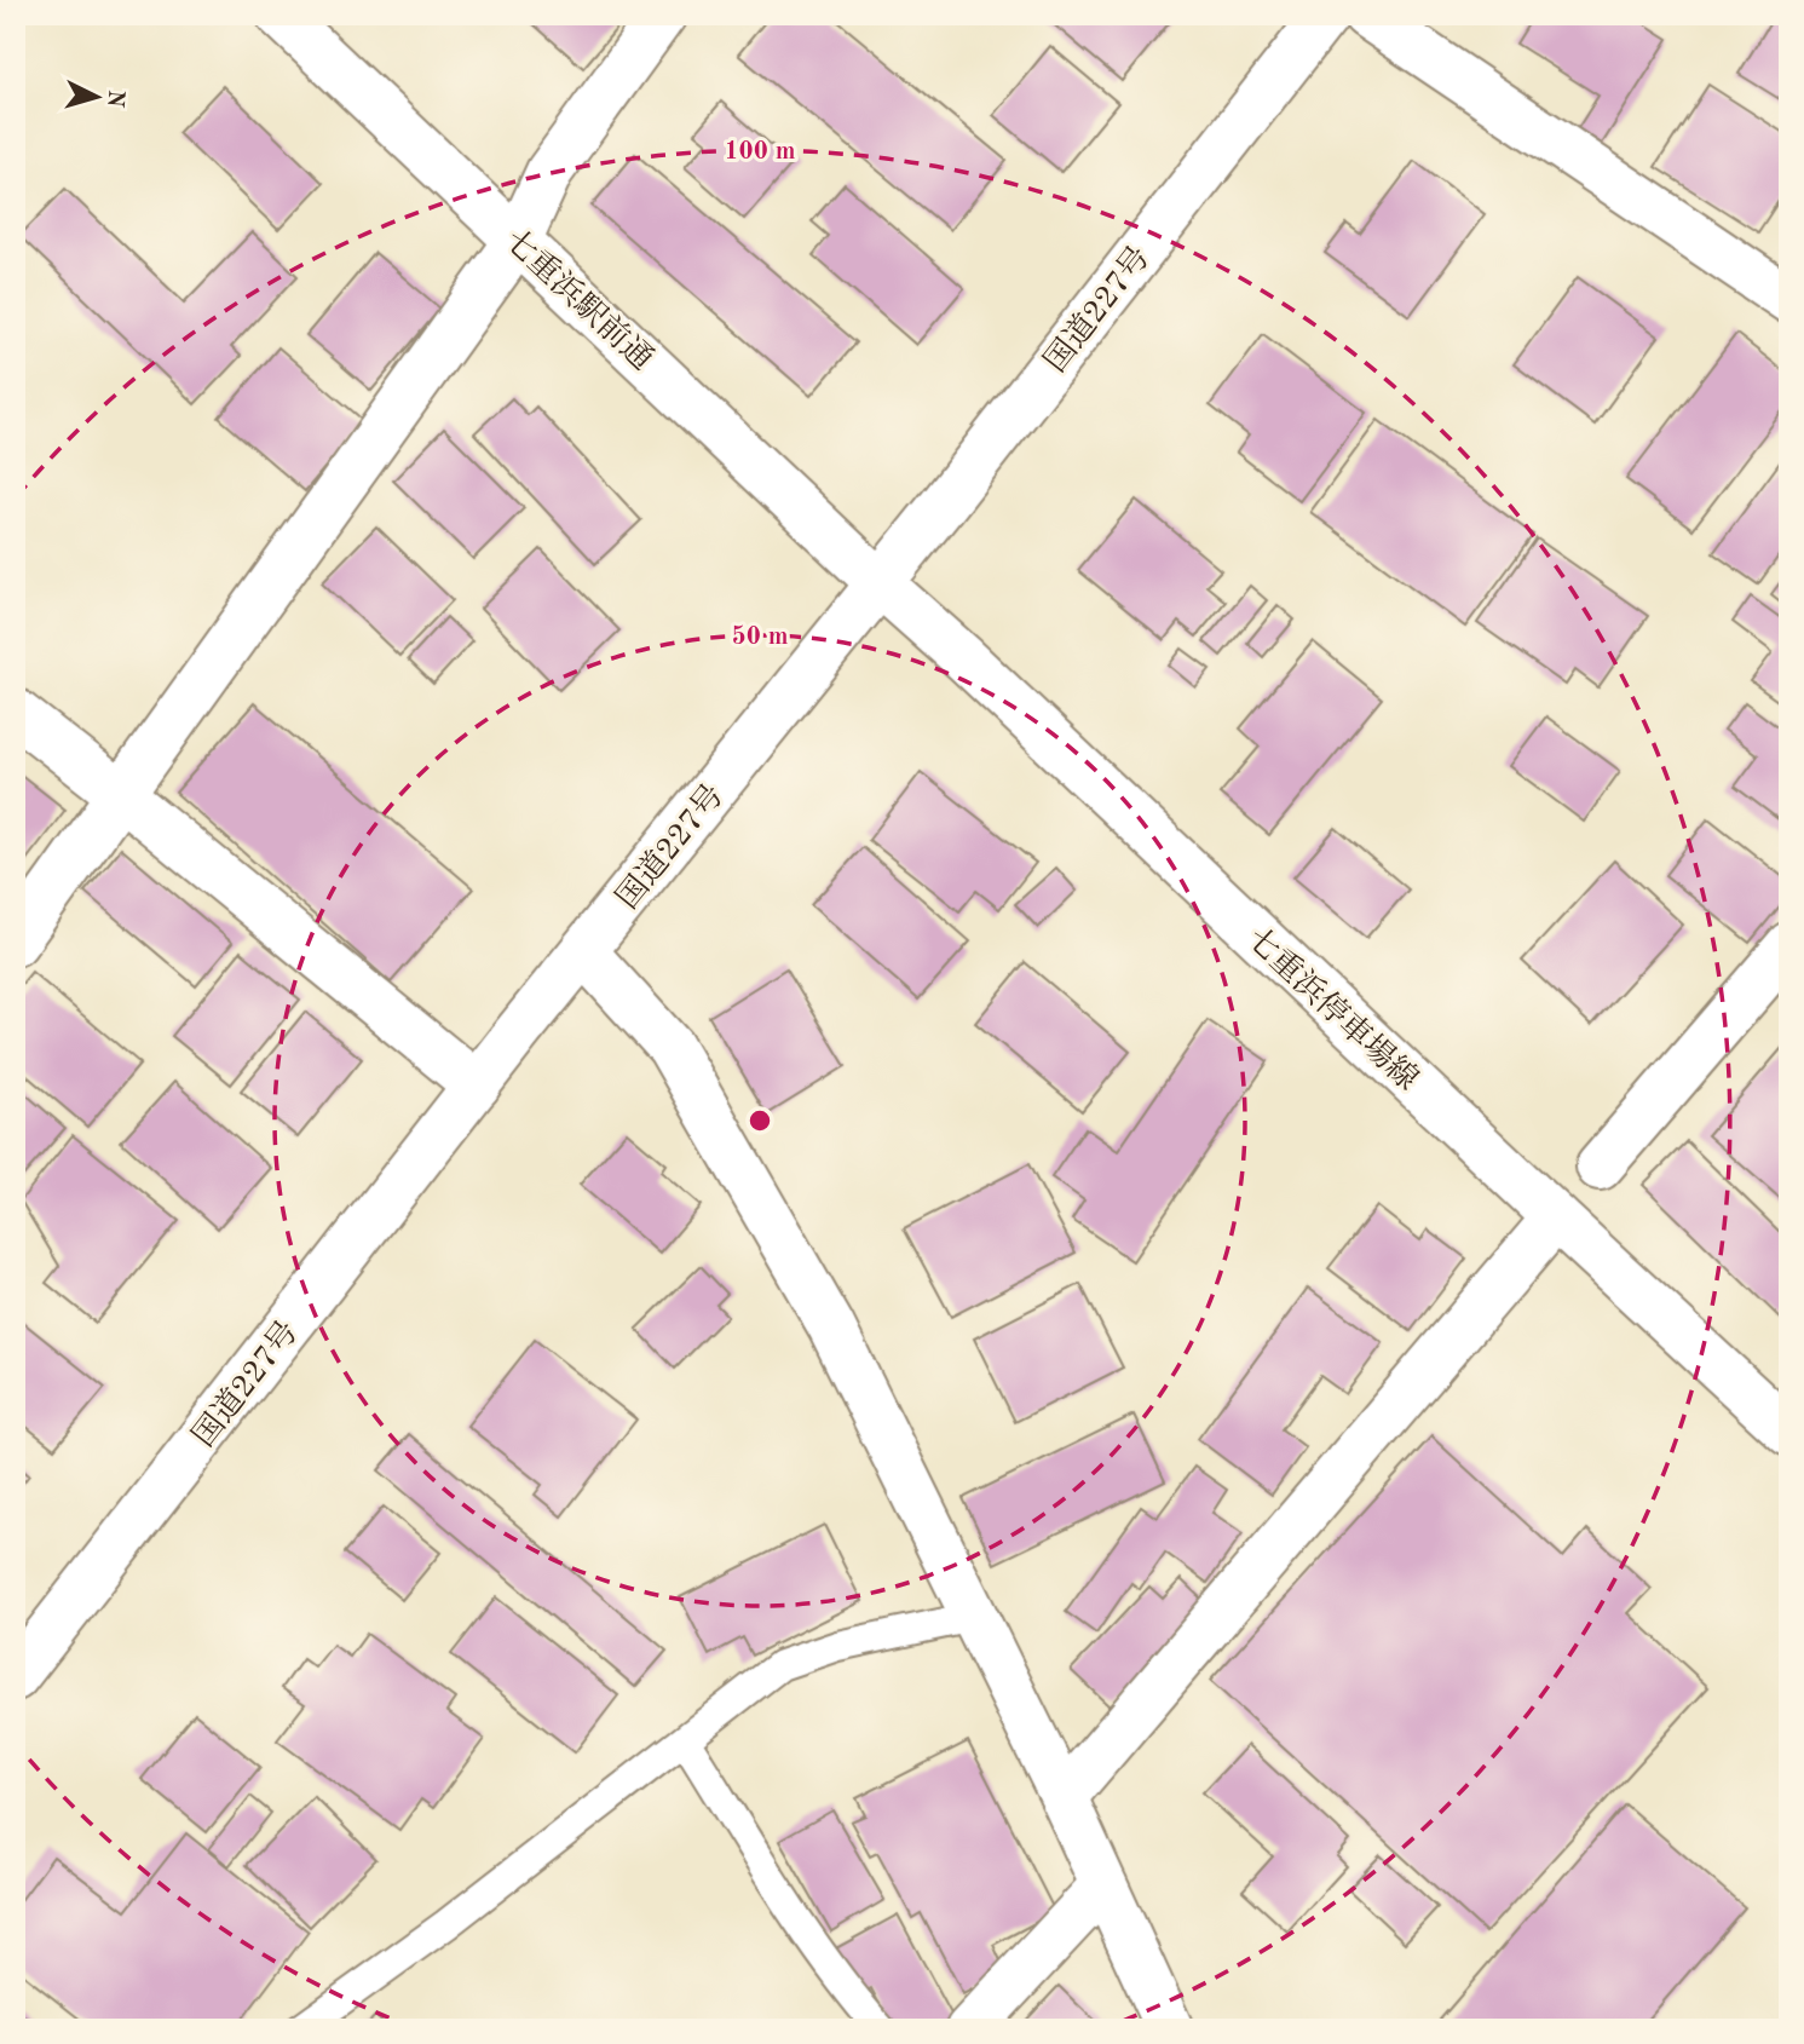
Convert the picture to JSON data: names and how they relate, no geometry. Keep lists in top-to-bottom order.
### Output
{
  "streets": {
    "main road": ["七重浜駅前通", "国道227号", "七重浜停車場線"]
  },
  "crossings": [
    ["七重浜駅前通", "国道227号"],
    ["七重浜駅前通", "七重浜停車場線"],
    ["国道227号", "七重浜停車場線"]
  ],
  "north": "right",
  "rings": ["100 m", "50 m"]
}
